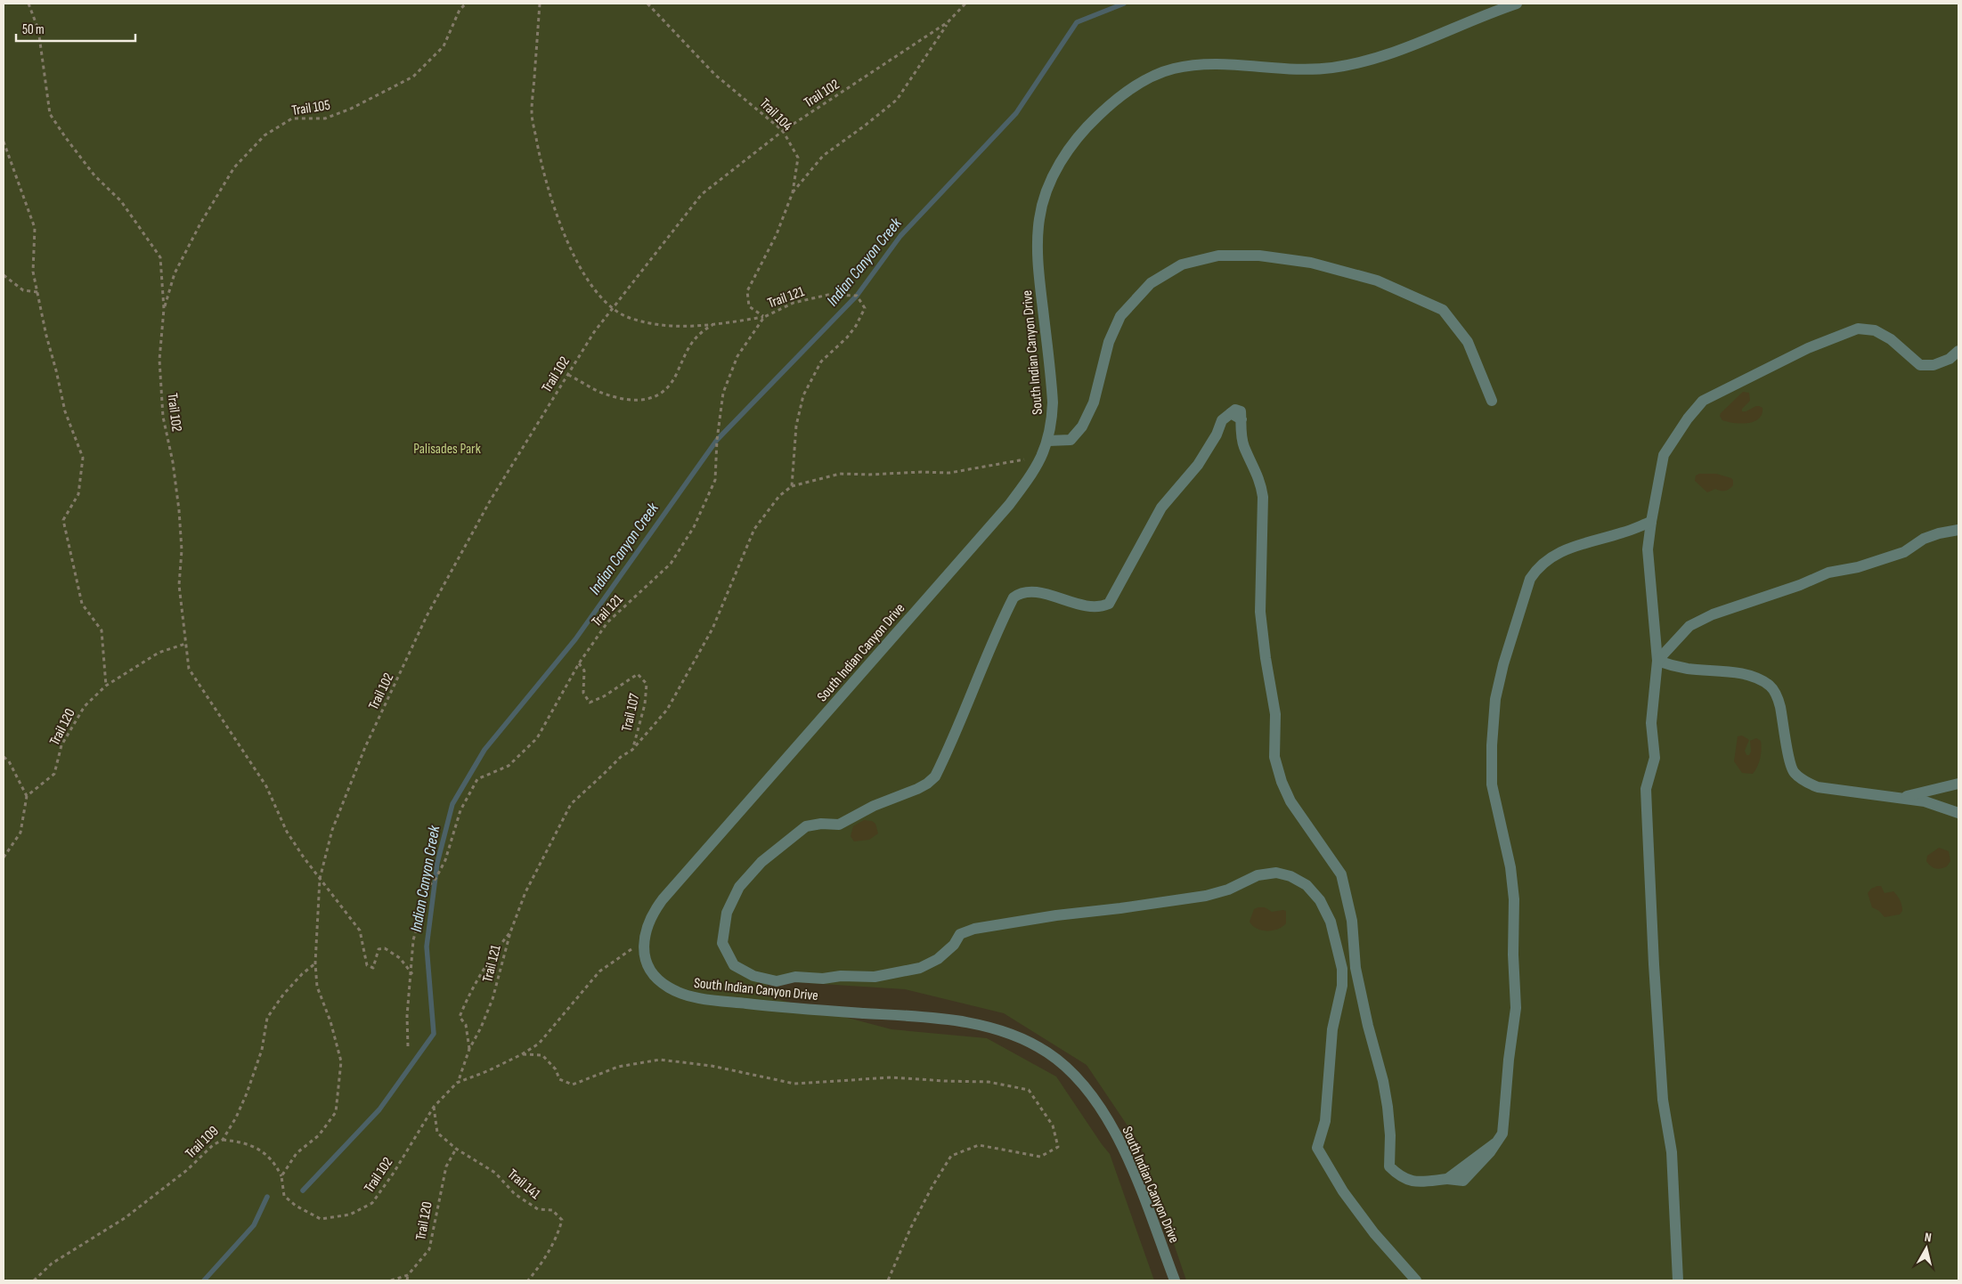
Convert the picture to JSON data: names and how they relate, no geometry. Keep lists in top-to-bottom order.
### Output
{
  "streets": {
    "street": ["South Indian Canyon Drive"],
    "path": [
      "Trail 102",
      "Trail 105",
      "Trail 104",
      "Trail 121",
      "Trail 107",
      "Trail 120",
      "Trail 109",
      "Trail 141"
    ]
  },
  "crossings": [
    ["Trail 102", "Trail 105"],
    ["Trail 102", "Trail 104"],
    ["Trail 102", "Trail 121"],
    ["Trail 102", "South Indian Canyon Drive"],
    ["Trail 102", "Trail 120"],
    ["Trail 102", "Trail 109"],
    ["Trail 102", "Trail 141"],
    ["Trail 104", "Trail 121"],
    ["Trail 121", "Trail 107"],
    ["Trail 120", "Trail 141"]
  ],
  "water": ["Indian Canyon Creek"],
  "parks": ["Palisades Park"],
  "scale_bar": "50 m",
  "north": "top"
}
